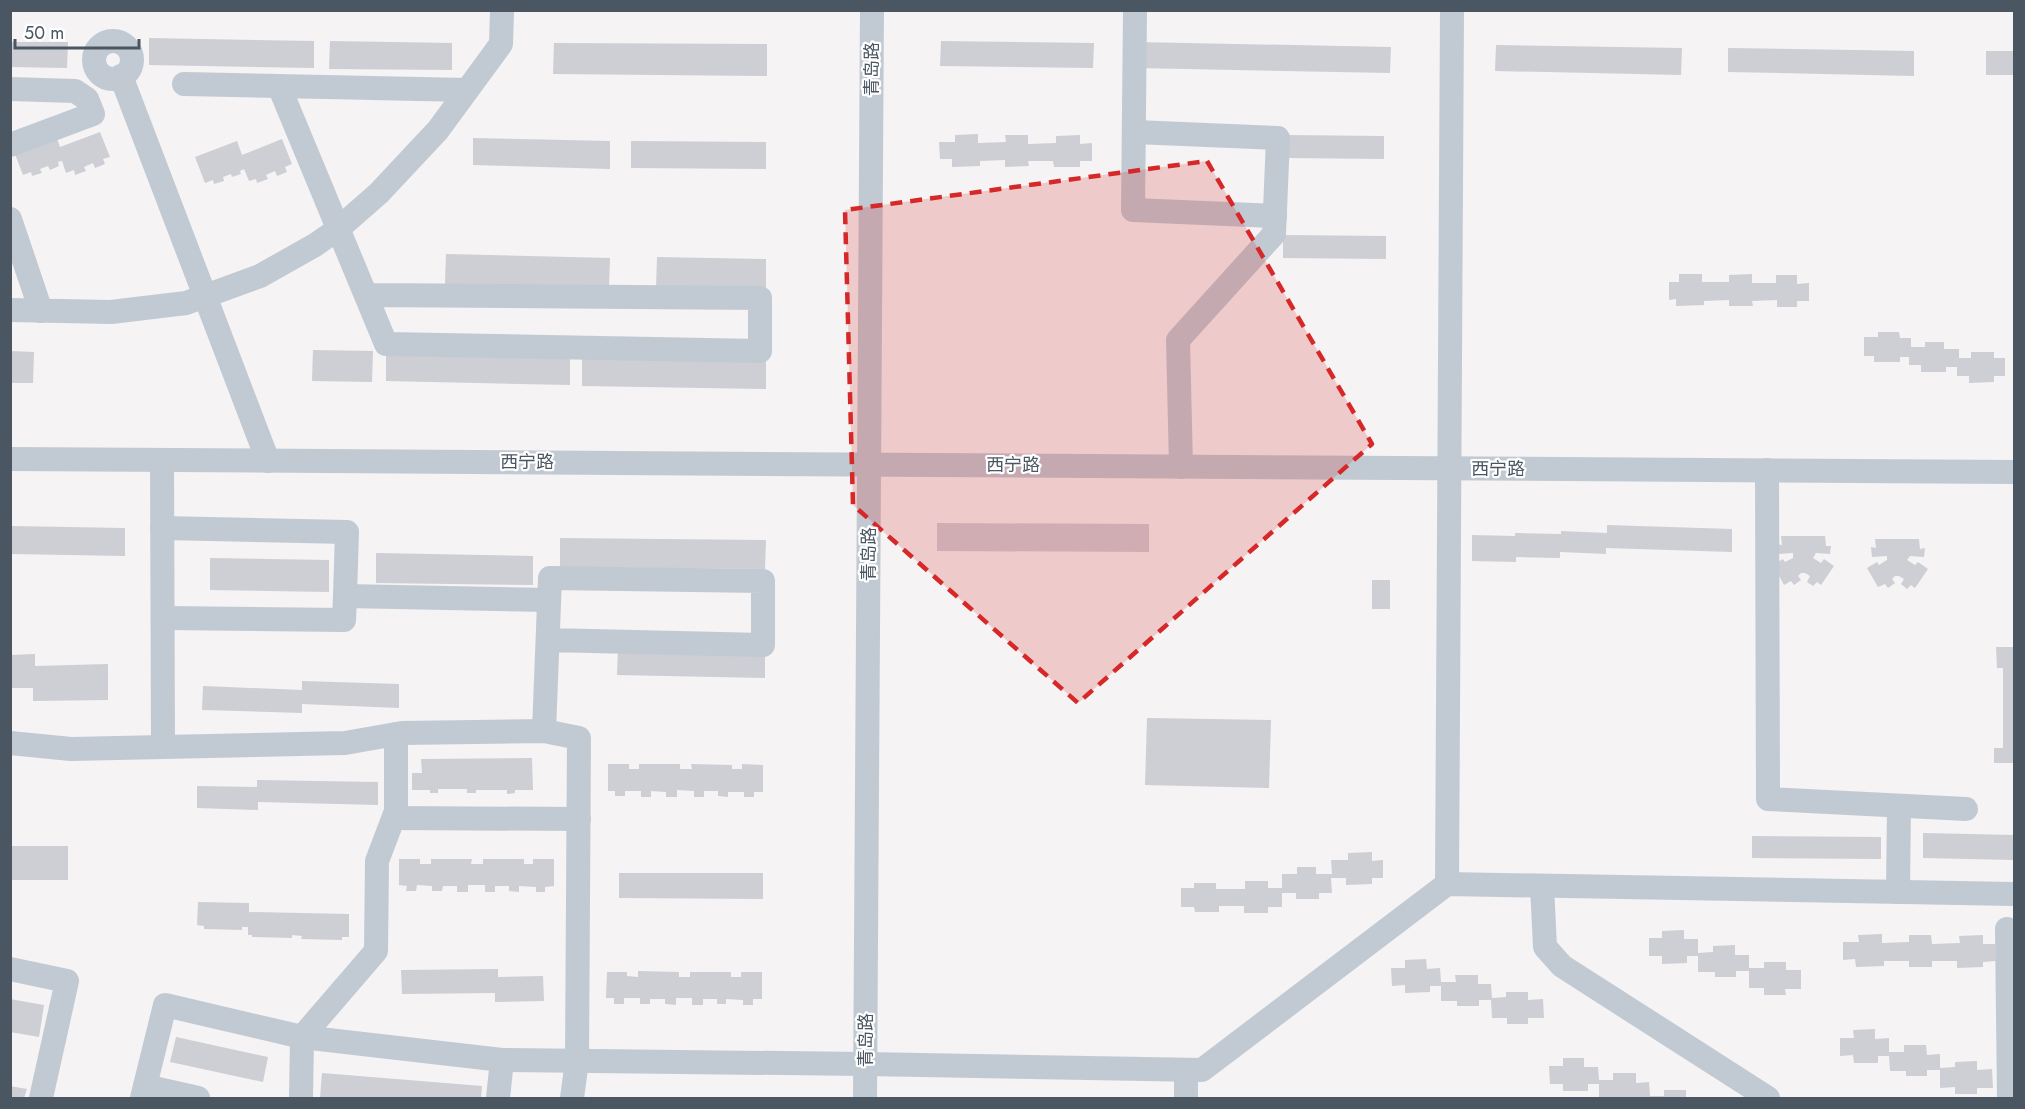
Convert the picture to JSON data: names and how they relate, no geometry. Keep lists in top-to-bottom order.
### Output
{
  "streets": {
    "street": ["青岛路", "西宁路"]
  },
  "crossings": [
    ["青岛路", "西宁路"]
  ],
  "scale_bar": "50 m"
}
